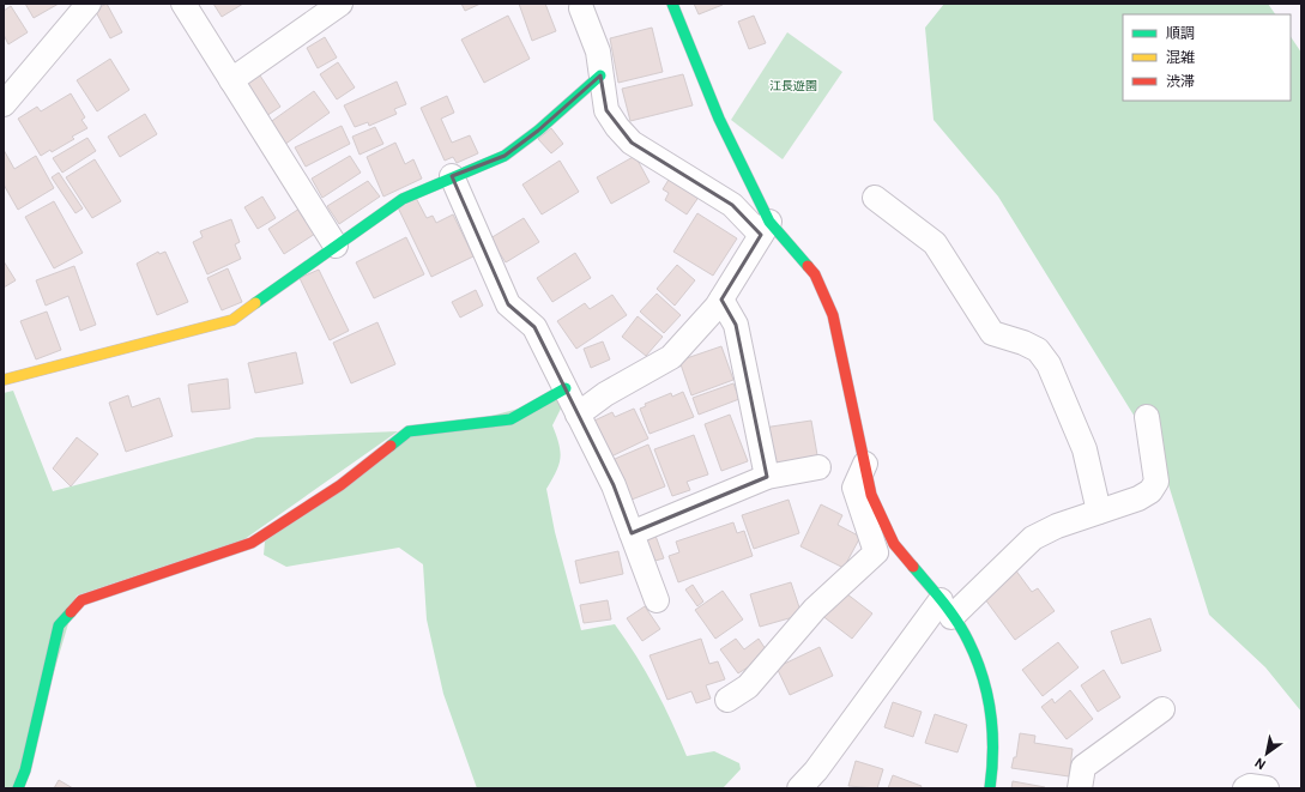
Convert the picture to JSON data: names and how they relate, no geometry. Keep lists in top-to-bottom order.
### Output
{
  "parks": ["江長遊園"],
  "legend": ["順調", "混雑", "渋滞"],
  "north": "bottom left"
}
